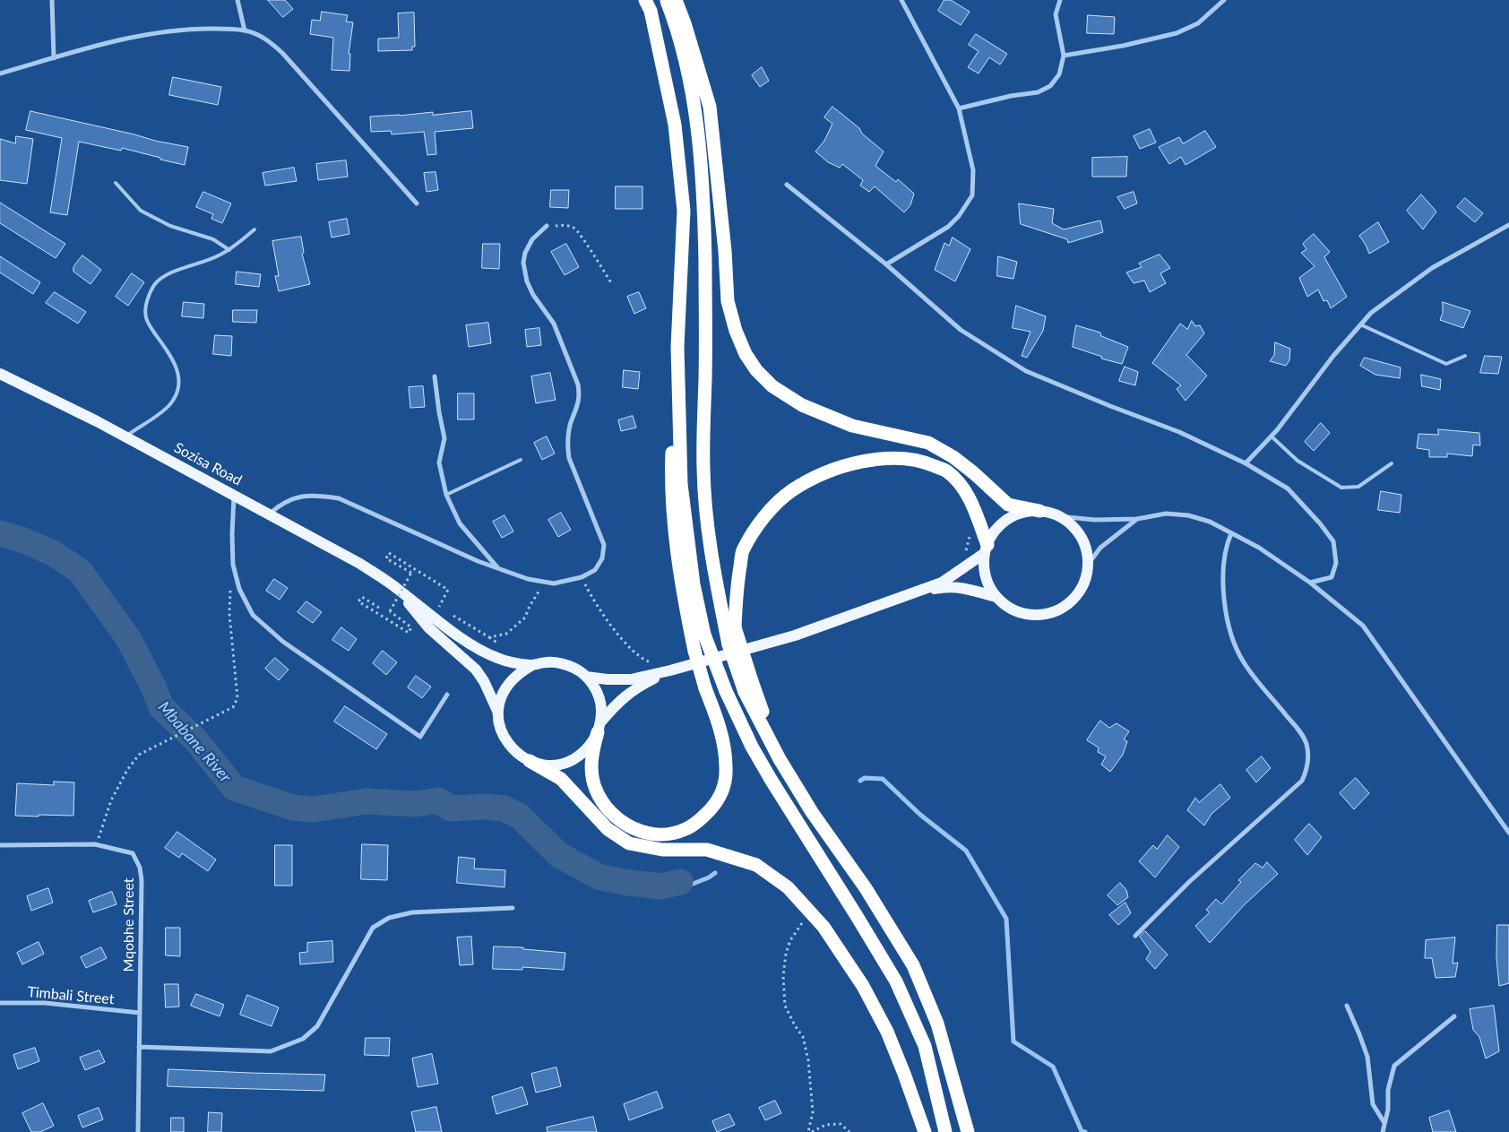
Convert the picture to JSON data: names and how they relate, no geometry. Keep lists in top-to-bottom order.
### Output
{
  "streets": {
    "main road": ["Sozisa Road"],
    "street": ["Mqobhe Street", "Timbali Street"]
  },
  "crossings": [
    ["Mqobhe Street", "Timbali Street"]
  ],
  "water": ["Mbabane River"]
}
